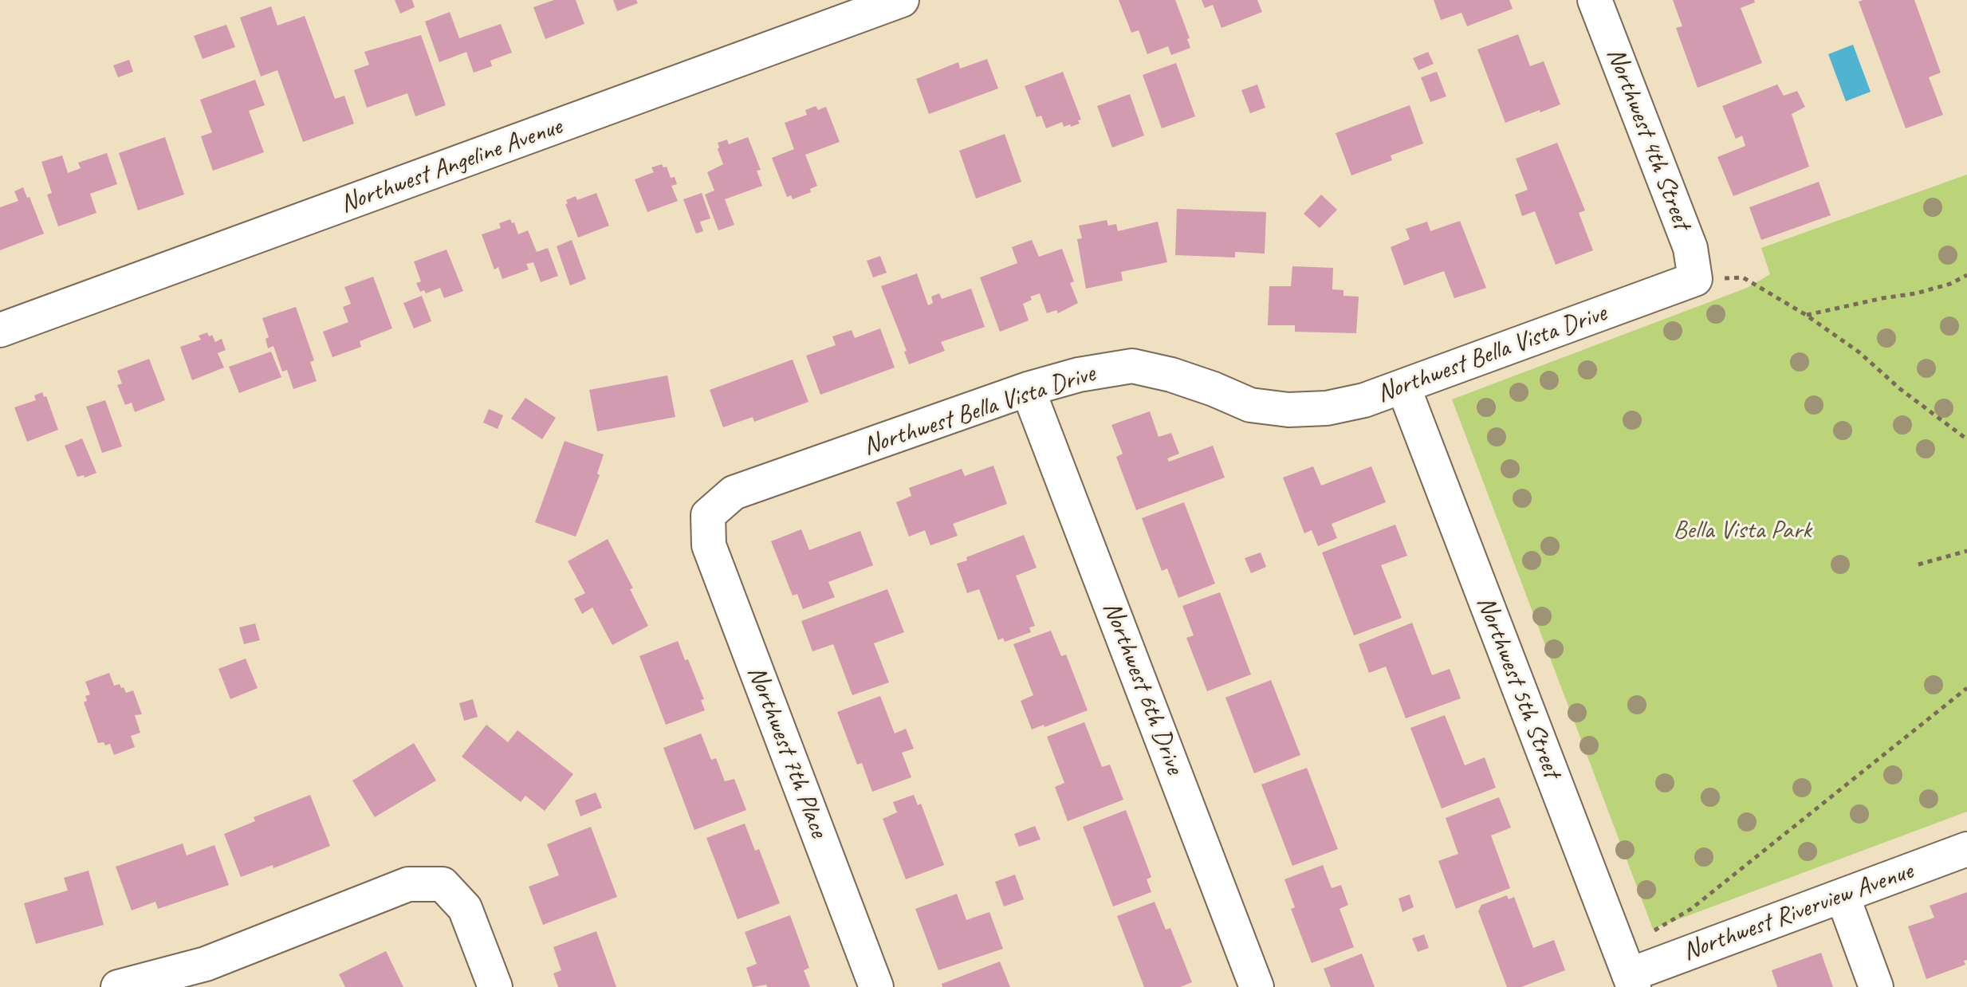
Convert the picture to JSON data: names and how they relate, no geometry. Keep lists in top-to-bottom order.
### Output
{
  "streets": {
    "street": [
      "Northwest 4th Street",
      "Northwest Angeline Avenue",
      "Northwest Bella Vista Drive",
      "Northwest 5th Street",
      "Northwest 6th Drive",
      "Northwest 7th Place",
      "Northwest Riverview Avenue"
    ]
  },
  "crossings": [
    ["Northwest 4th Street", "Northwest Bella Vista Drive"],
    ["Northwest Bella Vista Drive", "Northwest 5th Street"],
    ["Northwest Bella Vista Drive", "Northwest 6th Drive"],
    ["Northwest Bella Vista Drive", "Northwest 7th Place"],
    ["Northwest 5th Street", "Northwest Riverview Avenue"]
  ],
  "parks": ["Bella Vista Park"]
}
